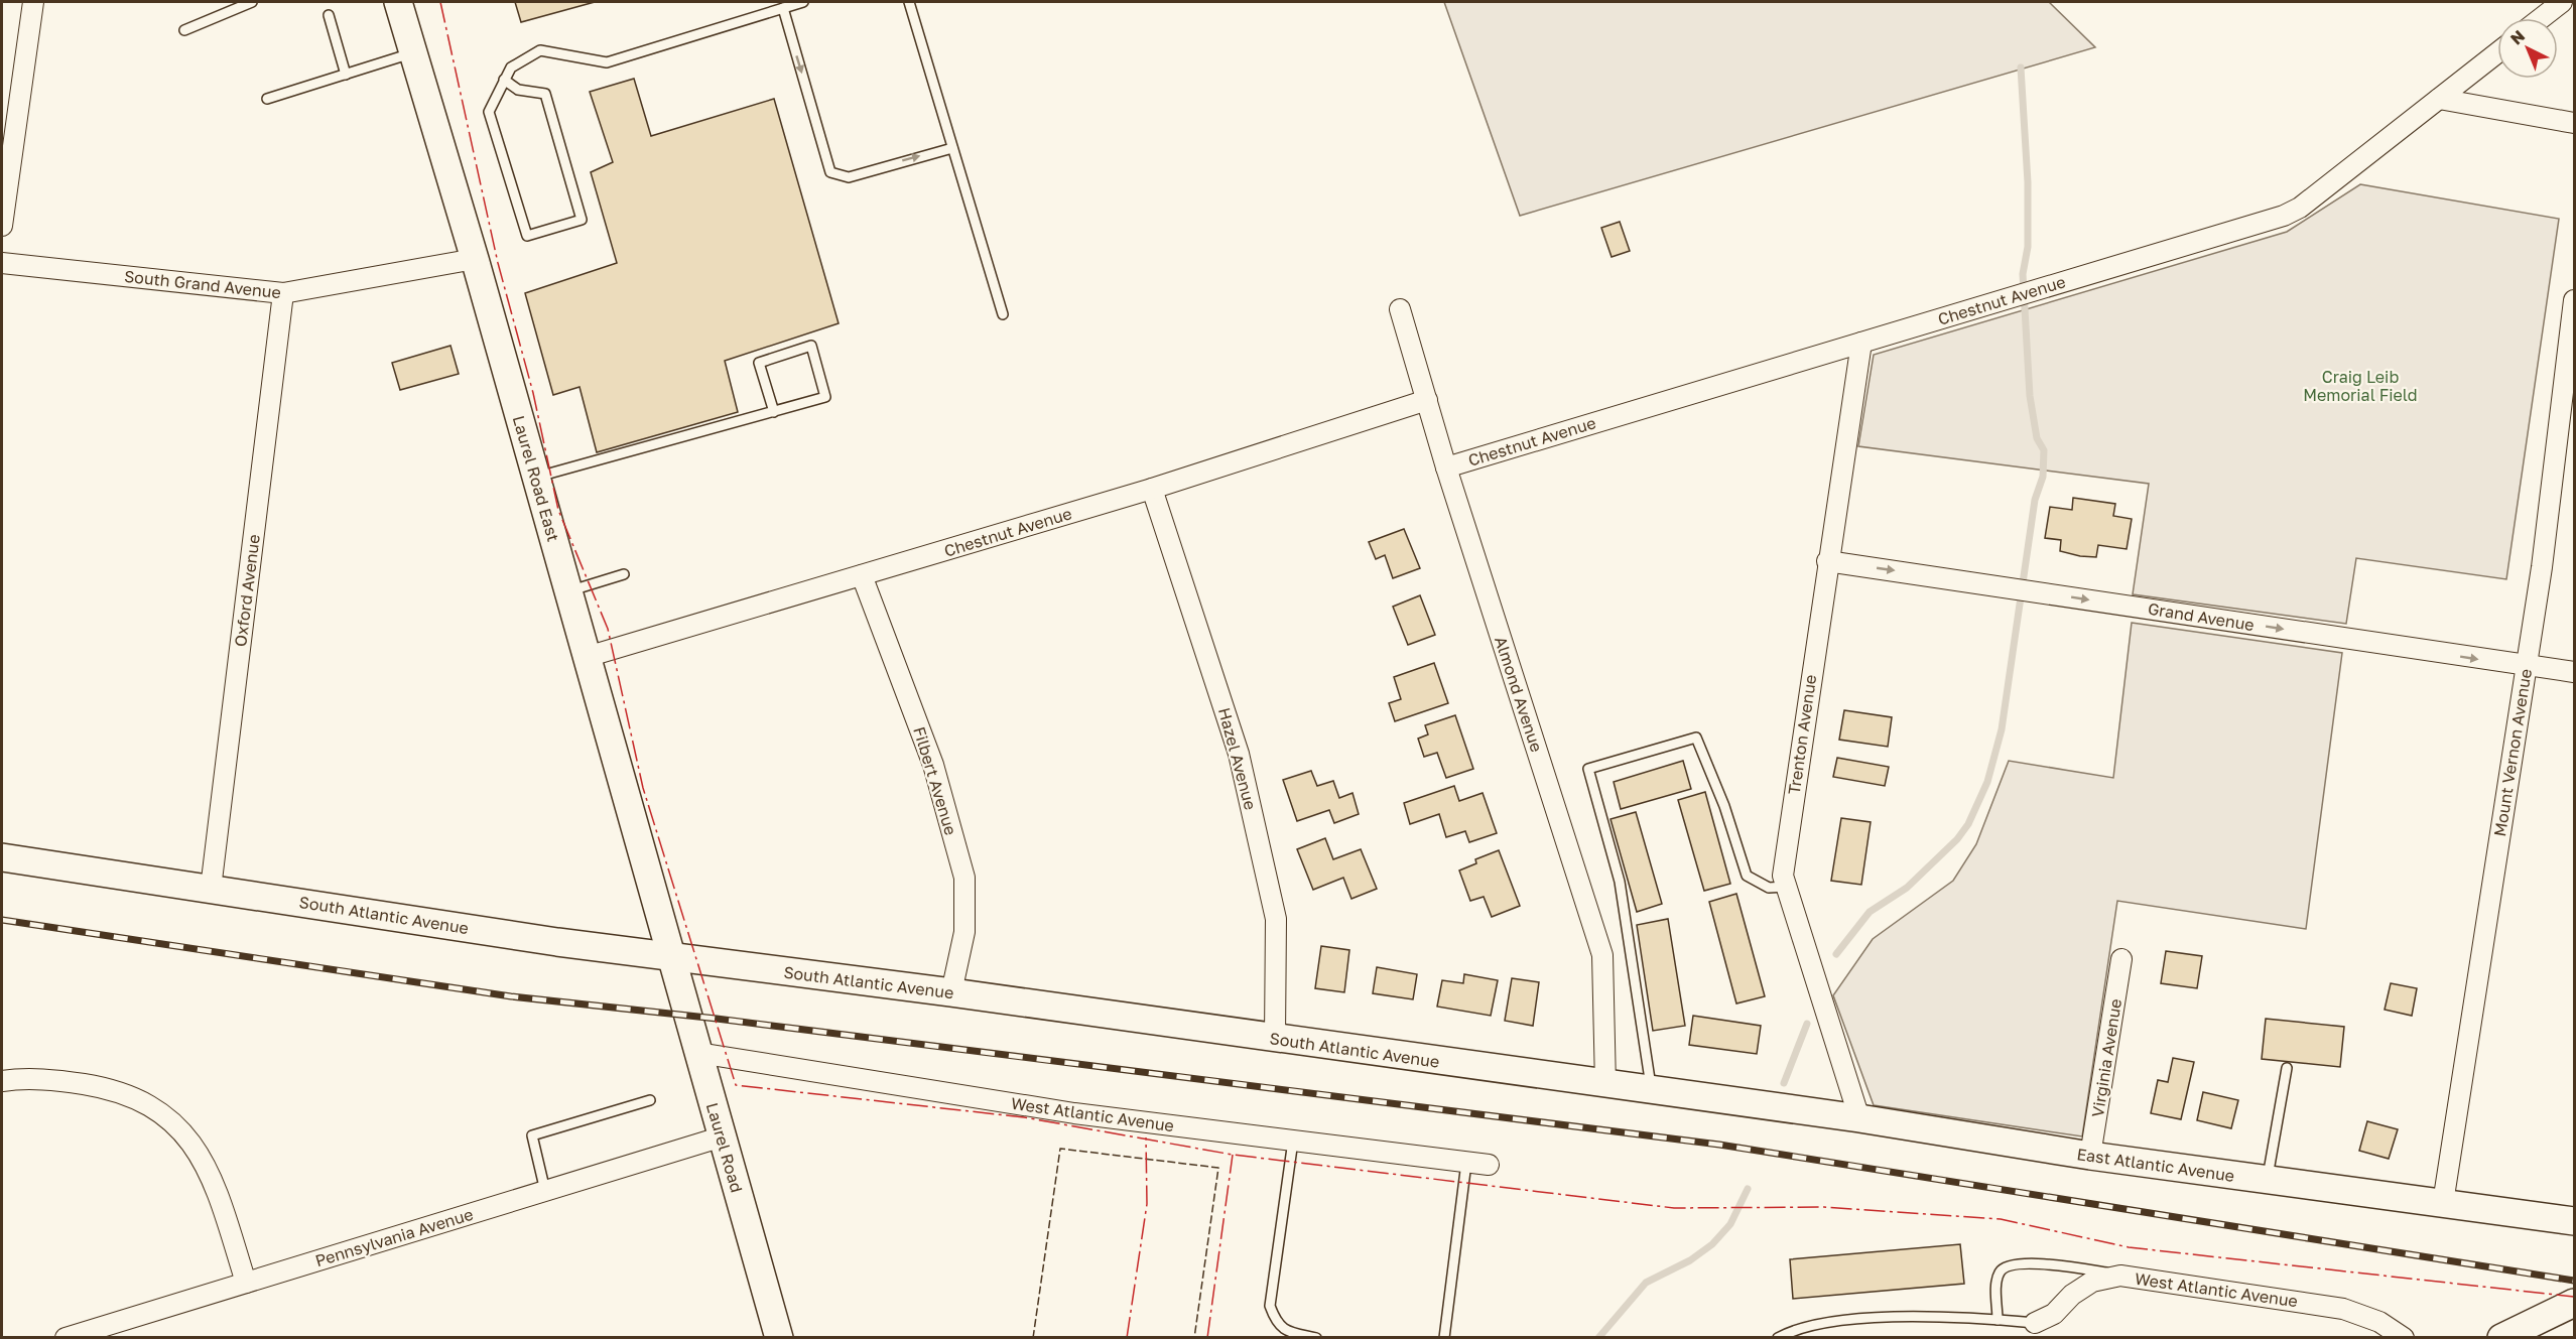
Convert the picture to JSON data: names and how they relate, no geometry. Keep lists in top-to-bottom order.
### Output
{
  "streets": {
    "street": [
      "South Grand Avenue",
      "Chestnut Avenue",
      "Laurel Road East",
      "Oxford Avenue",
      "Grand Avenue",
      "Almond Avenue",
      "Trenton Avenue",
      "Mount Vernon Avenue",
      "Hazel Avenue",
      "Filbert Avenue",
      "South Atlantic Avenue",
      "Virginia Avenue",
      "West Atlantic Avenue",
      "Laurel Road",
      "East Atlantic Avenue",
      "Pennsylvania Avenue"
    ]
  },
  "crossings": [
    ["South Grand Avenue", "Laurel Road East"],
    ["South Grand Avenue", "Oxford Avenue"],
    ["Chestnut Avenue", "Laurel Road East"],
    ["Chestnut Avenue", "Almond Avenue"],
    ["Chestnut Avenue", "Trenton Avenue"],
    ["Chestnut Avenue", "Hazel Avenue"],
    ["Chestnut Avenue", "Filbert Avenue"],
    ["Laurel Road East", "South Atlantic Avenue"],
    ["Laurel Road East", "Laurel Road"],
    ["Oxford Avenue", "South Atlantic Avenue"],
    ["Grand Avenue", "Trenton Avenue"],
    ["Grand Avenue", "Mount Vernon Avenue"],
    ["Almond Avenue", "South Atlantic Avenue"],
    ["Trenton Avenue", "East Atlantic Avenue"],
    ["Mount Vernon Avenue", "East Atlantic Avenue"],
    ["Hazel Avenue", "South Atlantic Avenue"],
    ["Filbert Avenue", "South Atlantic Avenue"],
    ["South Atlantic Avenue", "Laurel Road"],
    ["South Atlantic Avenue", "East Atlantic Avenue"],
    ["Virginia Avenue", "East Atlantic Avenue"],
    ["West Atlantic Avenue", "Laurel Road"],
    ["Laurel Road", "Pennsylvania Avenue"]
  ],
  "one_way": ["Grand Avenue"],
  "parks": ["Craig Leib Memorial Field"],
  "north": "top left"
}
